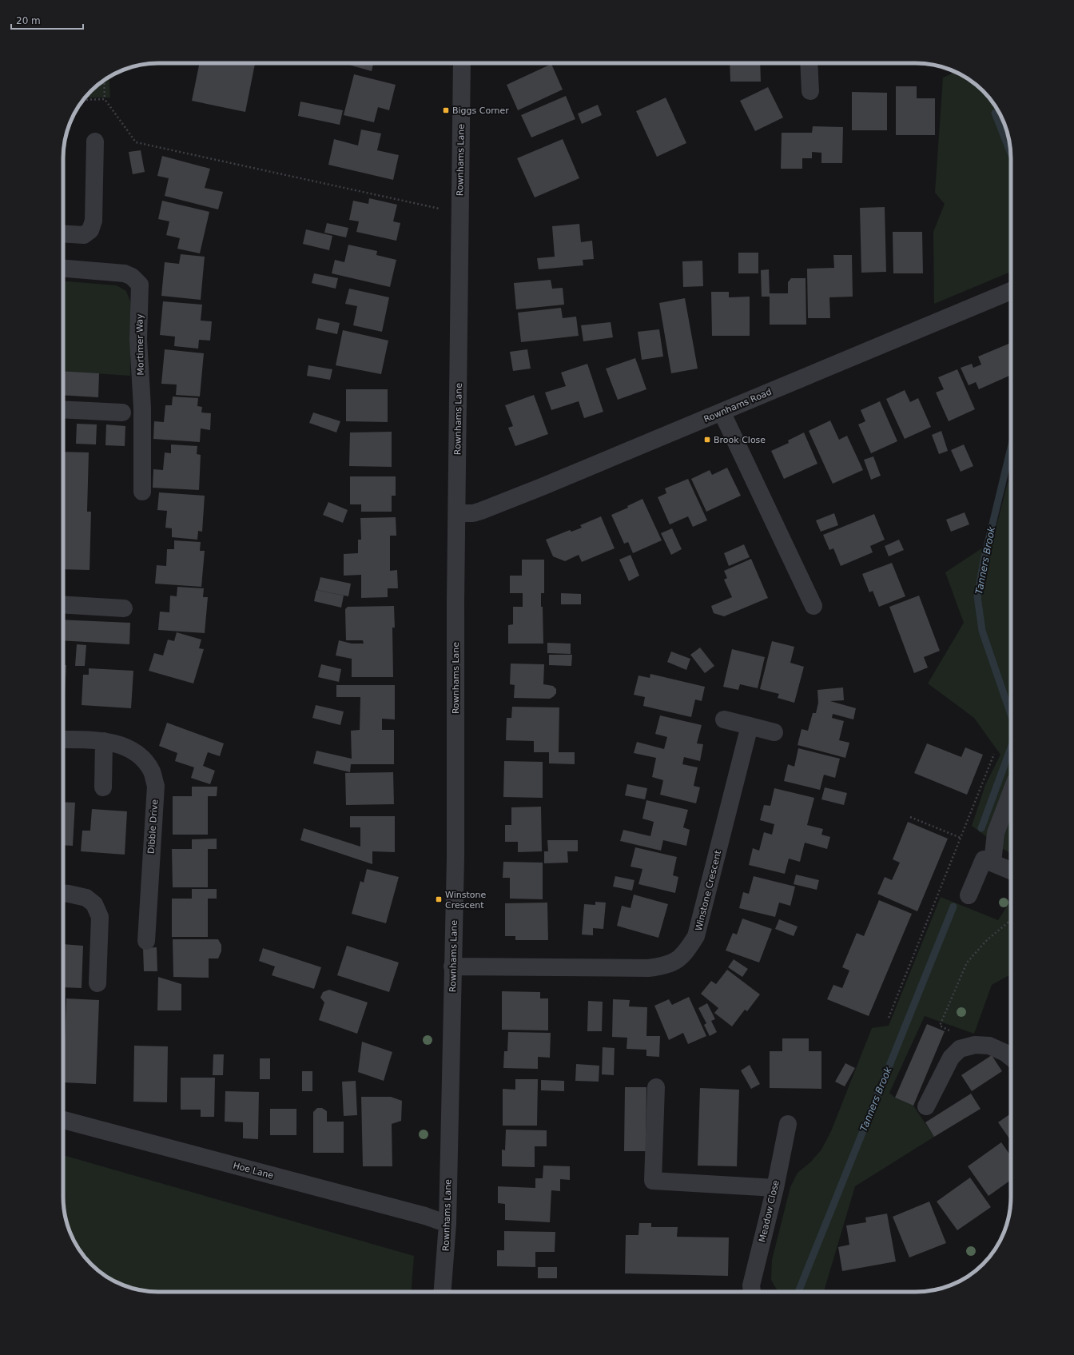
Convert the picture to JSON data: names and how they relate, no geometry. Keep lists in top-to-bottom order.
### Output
{
  "streets": {
    "street": [
      "Rownhams Lane",
      "Mortimer Way",
      "Rownhams Road",
      "Dibble Drive",
      "Winstone Crescent",
      "Hoe Lane",
      "Meadow Close"
    ]
  },
  "crossings": [
    ["Rownhams Lane", "Rownhams Road"],
    ["Rownhams Lane", "Winstone Crescent"],
    ["Rownhams Lane", "Hoe Lane"]
  ],
  "water": ["Tanners Brook"],
  "places": {
    "transit": ["Biggs Corner", "Brook Close", "Winstone Crescent"]
  },
  "scale_bar": "20 m"
}
